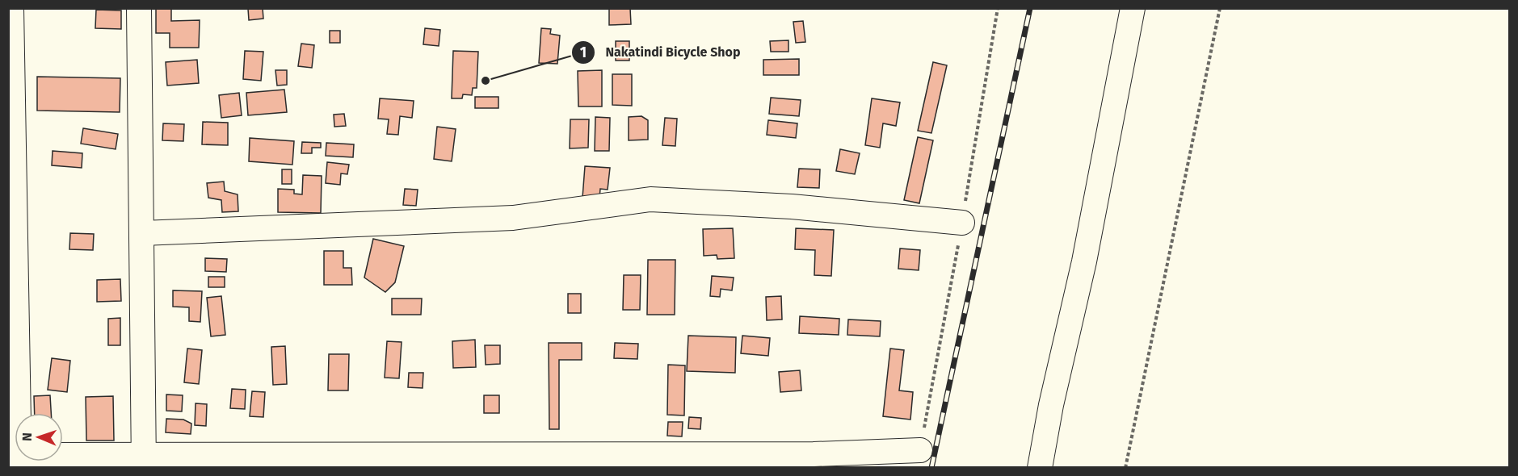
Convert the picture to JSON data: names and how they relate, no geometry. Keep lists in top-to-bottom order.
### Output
{
  "places": ["Nakatindi Bicycle Shop"],
  "north": "left"
}
